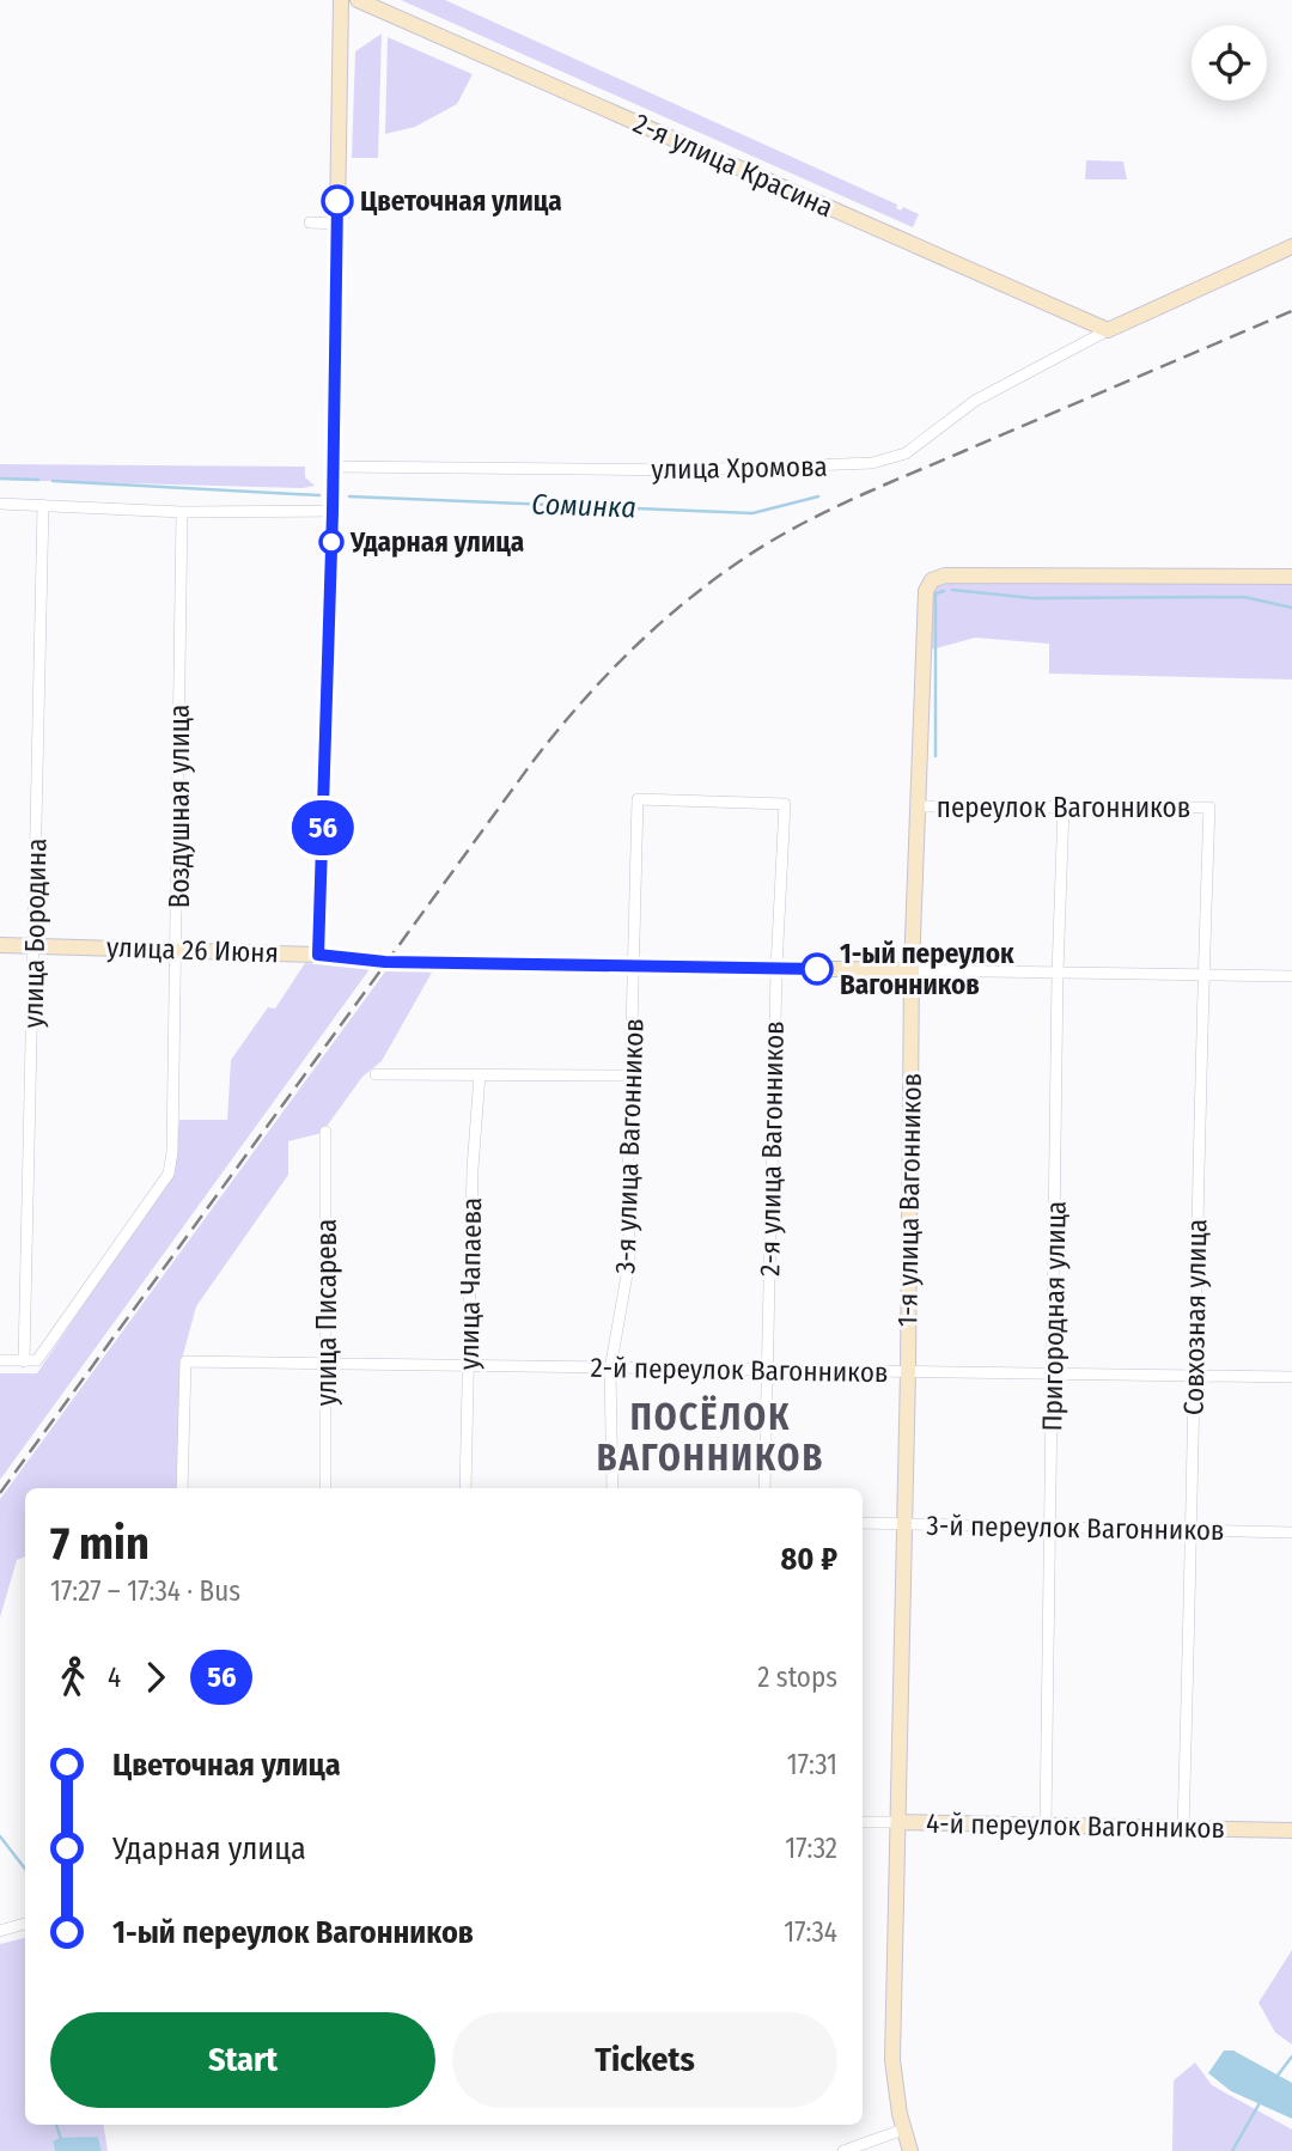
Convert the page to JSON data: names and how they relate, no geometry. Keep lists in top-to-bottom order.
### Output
{
  "streets": {
    "main road": [
      "2-я улица Красина",
      "улица 26 Июня",
      "1-я улица Вагонников",
      "4-й переулок Вагонников"
    ],
    "street": [
      "улица Хромова",
      "Воздушная улица",
      "переулок Вагонников",
      "улица Бородина",
      "3-я улица Вагонников",
      "2-я улица Вагонников",
      "улица Чапаева",
      "улица Писарева",
      "Пригородная улица",
      "Совхозная улица",
      "2-й переулок Вагонников",
      "3-й переулок Вагонников"
    ]
  },
  "crossings": [
    ["2-я улица Красина", "улица Хромова"],
    ["Воздушная улица", "улица Бородина"],
    ["Воздушная улица", "улица 26 Июня"],
    ["переулок Вагонников", "1-я улица Вагонников"],
    ["переулок Вагонников", "Пригородная улица"],
    ["переулок Вагонников", "Совхозная улица"],
    ["улица Бородина", "улица 26 Июня"],
    ["улица 26 Июня", "3-я улица Вагонников"],
    ["улица 26 Июня", "2-я улица Вагонников"],
    ["улица 26 Июня", "1-я улица Вагонников"],
    ["3-я улица Вагонников", "2-я улица Вагонников"],
    ["3-я улица Вагонников", "2-й переулок Вагонников"],
    ["2-я улица Вагонников", "2-й переулок Вагонников"],
    ["1-я улица Вагонников", "2-й переулок Вагонников"],
    ["1-я улица Вагонников", "3-й переулок Вагонников"],
    ["1-я улица Вагонников", "4-й переулок Вагонников"],
    ["улица Чапаева", "2-й переулок Вагонников"],
    ["улица Писарева", "2-й переулок Вагонников"],
    ["Пригородная улица", "2-й переулок Вагонников"],
    ["Пригородная улица", "3-й переулок Вагонников"],
    ["Пригородная улица", "4-й переулок Вагонников"],
    ["Совхозная улица", "2-й переулок Вагонников"],
    ["Совхозная улица", "3-й переулок Вагонников"],
    ["Совхозная улица", "4-й переулок Вагонников"]
  ],
  "districts": ["ПОСЁЛОК ВАГОННИКОВ"],
  "water": ["Соминка"],
  "places": ["Цветочная улица", "Ударная улица", "1-ый переулок Вагонников"],
  "lines": ["bus line 56"],
  "page": {
    "on_map": "56",
    "heading": ["7 min", "17:27 – 17:34 · Bus", "80 ₽"],
    "legs": ["4", "56", "2 stops"],
    "list": [
      {
        "name": "Цветочная улица",
        "value": "17:31"
      },
      {
        "name": "Ударная улица",
        "value": "17:32"
      },
      {
        "name": "1-ый переулок Вагонников",
        "value": "17:34"
      }
    ],
    "buttons": ["Start", "Tickets"]
  }
}
